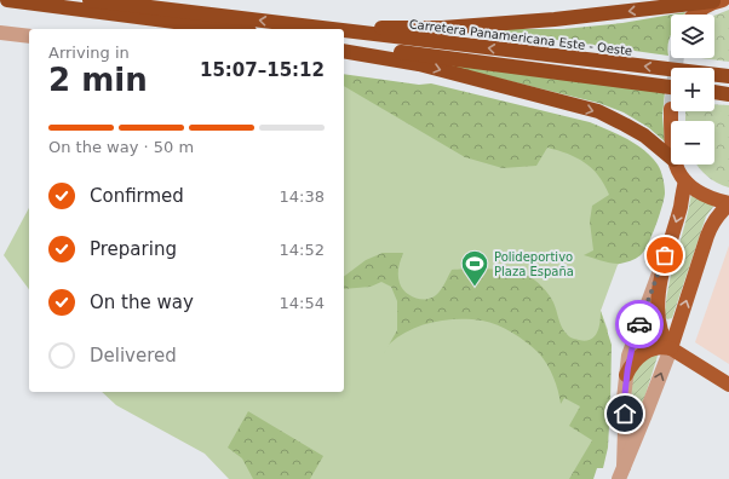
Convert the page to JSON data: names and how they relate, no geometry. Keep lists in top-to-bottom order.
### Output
{
  "streets": {
    "highway": ["Carretera Panamericana Este - Oeste"]
  },
  "places": {
    "sports": ["Polideportivo Plaza España"]
  },
  "page": {
    "map_buttons": ["+", "−"],
    "heading": ["2 min", "Arriving in", "15:07–15:12"],
    "bar": "On the way · 50 m",
    "list": [
      ["Confirmed", "14:38"],
      ["Preparing", "14:52"],
      ["On the way", "14:54"],
      "Delivered"
    ]
  }
}
